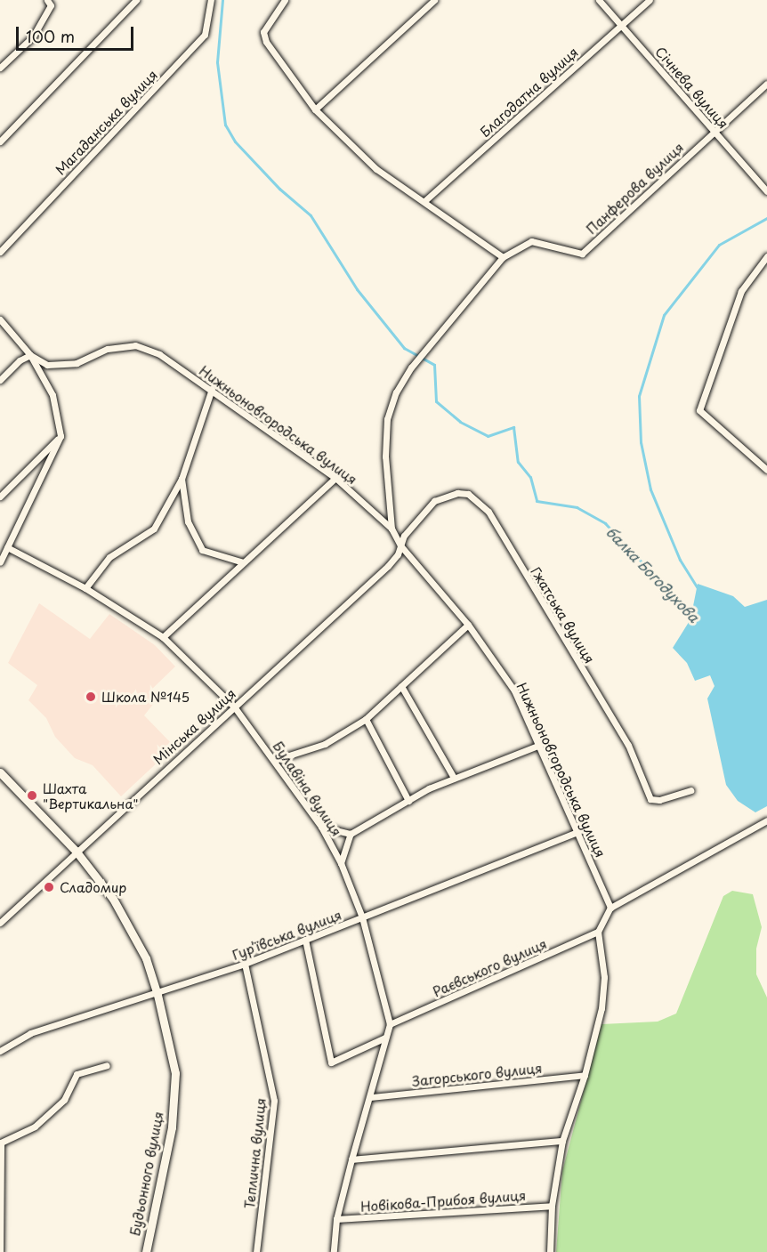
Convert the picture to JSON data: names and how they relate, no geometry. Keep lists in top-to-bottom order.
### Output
{
  "streets": {
    "main road": ["Будьонного вулиця"],
    "street": [
      "Січнева вулиця",
      "Благодатна вулиця",
      "Магаданська вулиця",
      "Панферова вулиця",
      "Нижньоновгородська вулиця",
      "Гжатська вулиця",
      "Мінська вулиця",
      "Булавіна вулиця",
      "Гур’ївська вулиця",
      "Раєвського вулиця",
      "Загорського вулиця",
      "Теплична вулиця",
      "Новікова-Прибоя вулиця"
    ]
  },
  "crossings": [
    ["Січнева вулиця", "Благодатна вулиця"],
    ["Січнева вулиця", "Панферова вулиця"],
    ["Нижньоновгородська вулиця", "Гжатська вулиця"],
    ["Нижньоновгородська вулиця", "Мінська вулиця"],
    ["Нижньоновгородська вулиця", "Гур’ївська вулиця"],
    ["Гжатська вулиця", "Мінська вулиця"],
    ["Мінська вулиця", "Булавіна вулиця"],
    ["Мінська вулиця", "Будьонного вулиця"],
    ["Булавіна вулиця", "Гур’ївська вулиця"],
    ["Булавіна вулиця", "Раєвського вулиця"],
    ["Гур’ївська вулиця", "Теплична вулиця"],
    ["Гур’ївська вулиця", "Будьонного вулиця"]
  ],
  "water": ["балка Богодухова"],
  "places": ["Школа №145", "Шахта \"Вертикальна\"", "Сладомир"],
  "scale_bar": "100 m"
}
